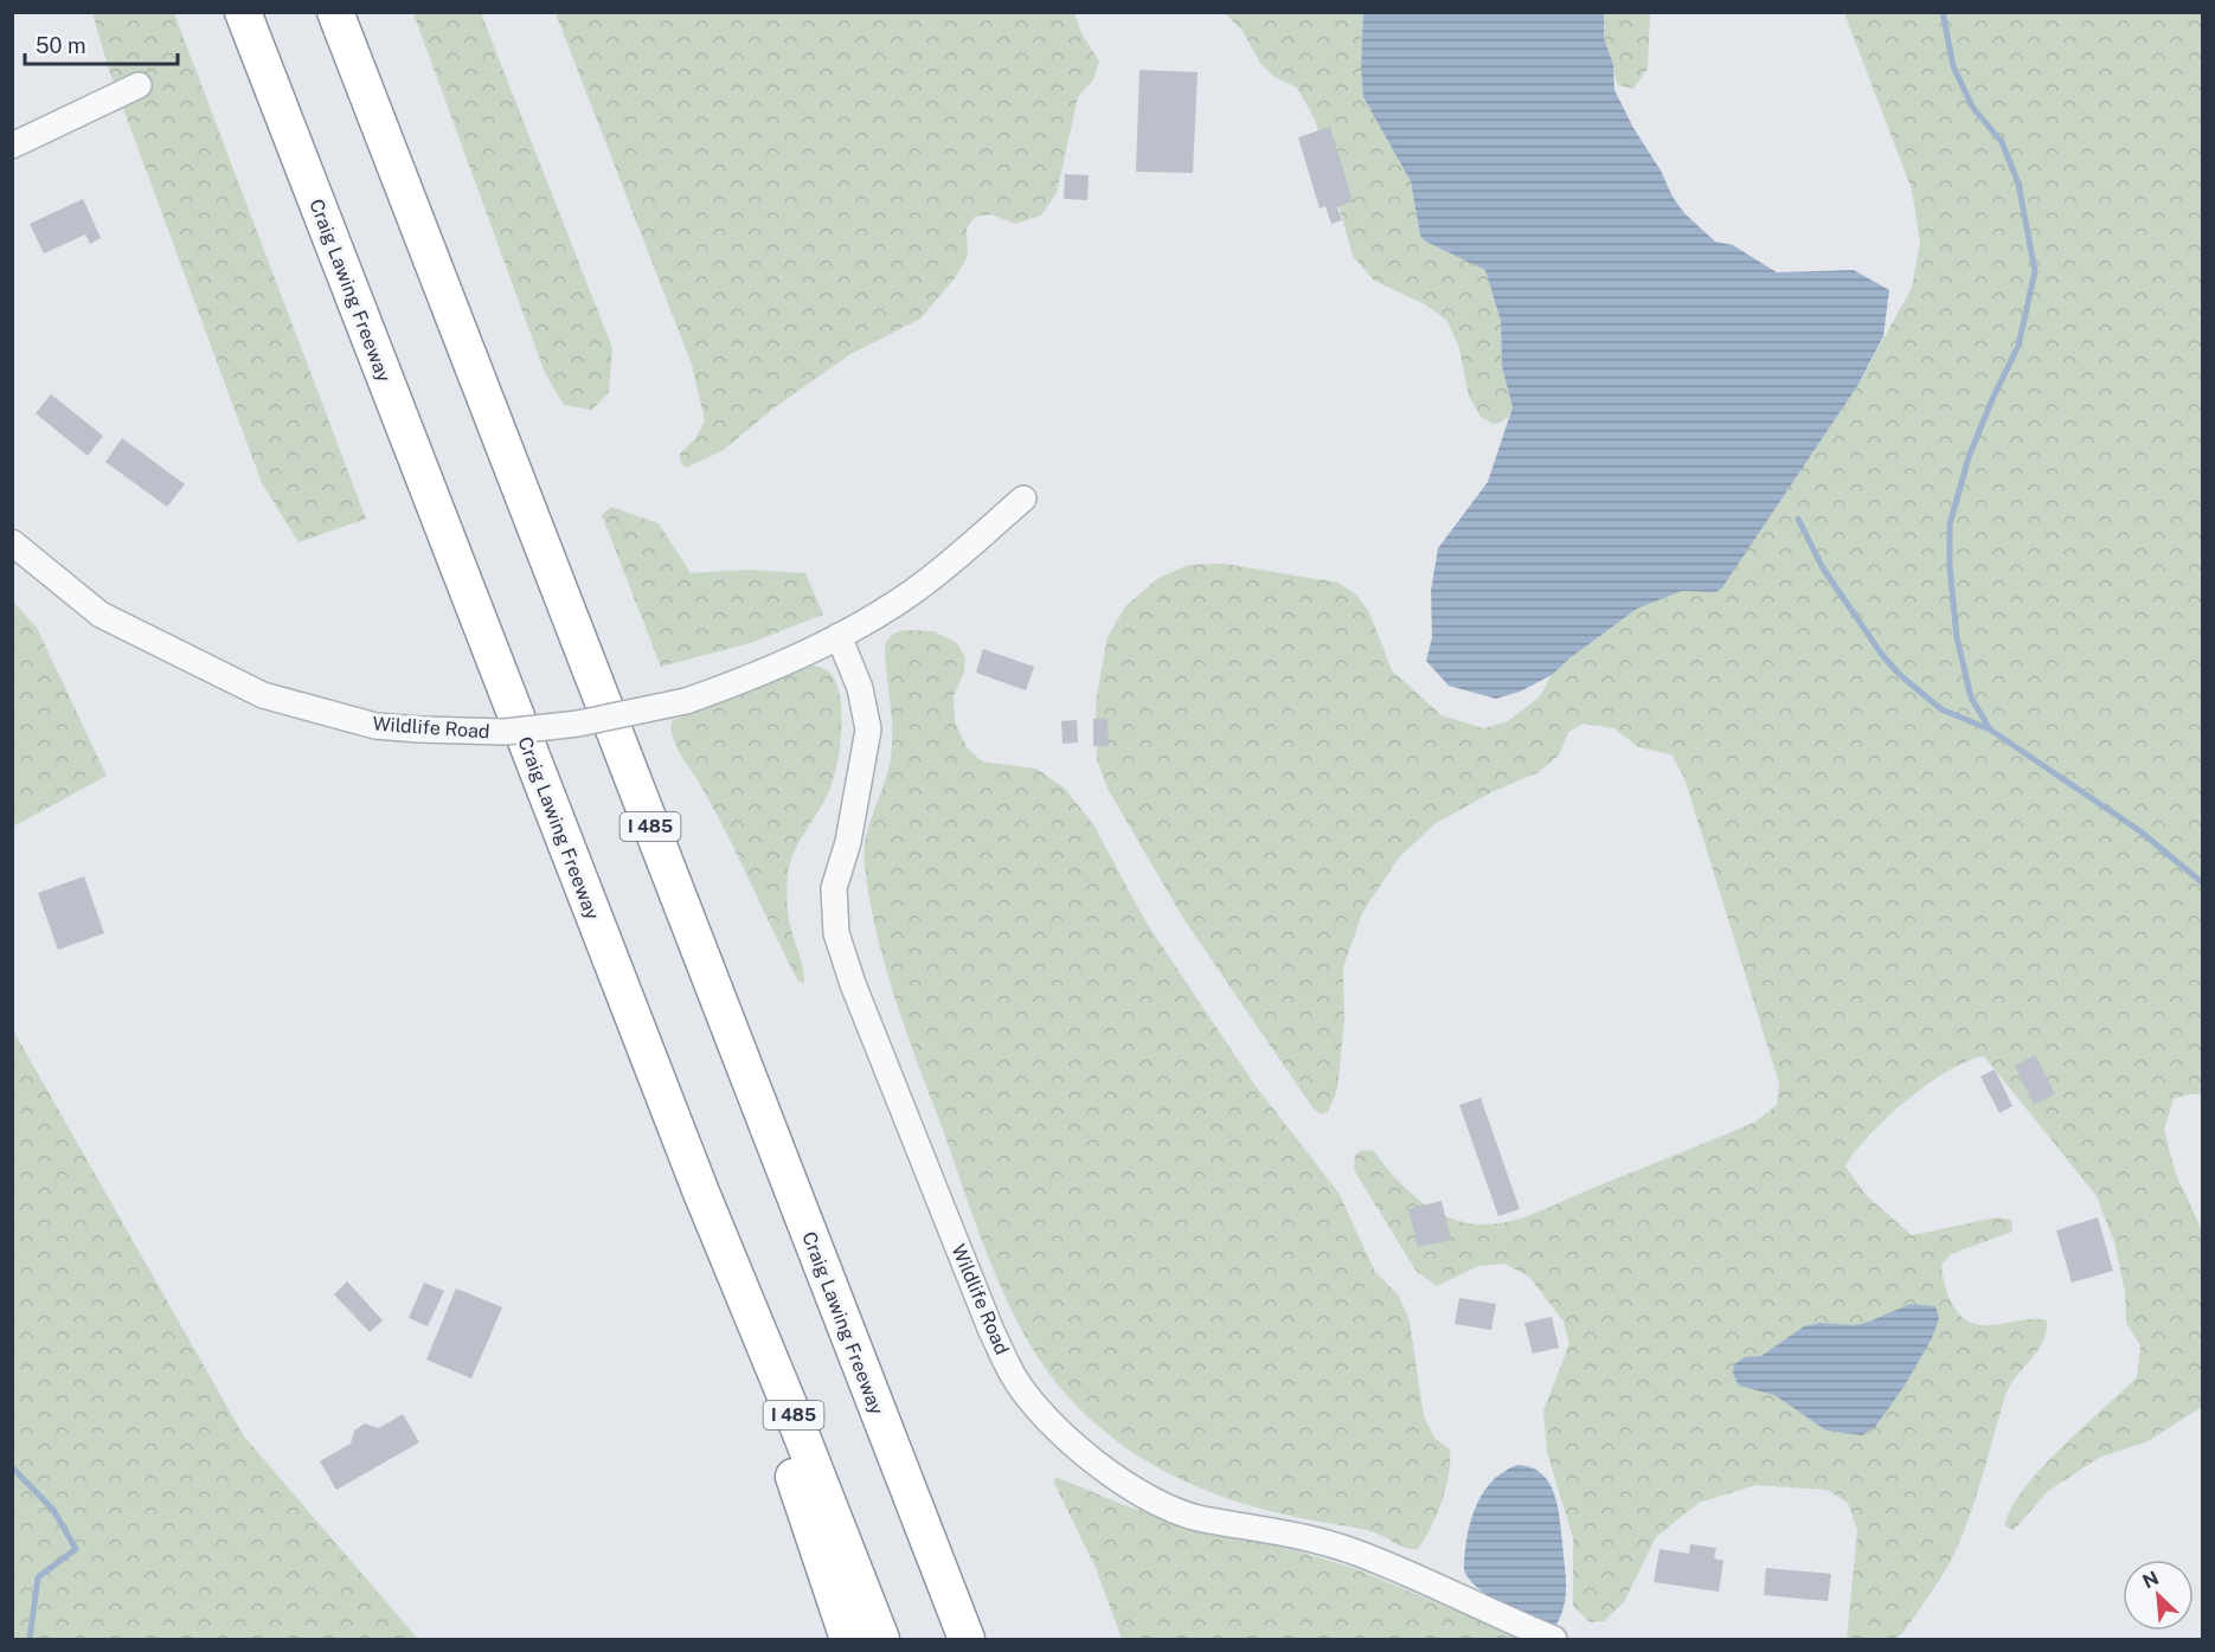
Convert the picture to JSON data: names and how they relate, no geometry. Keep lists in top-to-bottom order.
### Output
{
  "streets": {
    "highway": ["Craig Lawing Freeway", "I 485"],
    "street": ["Wildlife Road"]
  },
  "scale_bar": "50 m",
  "north": "top left"
}
